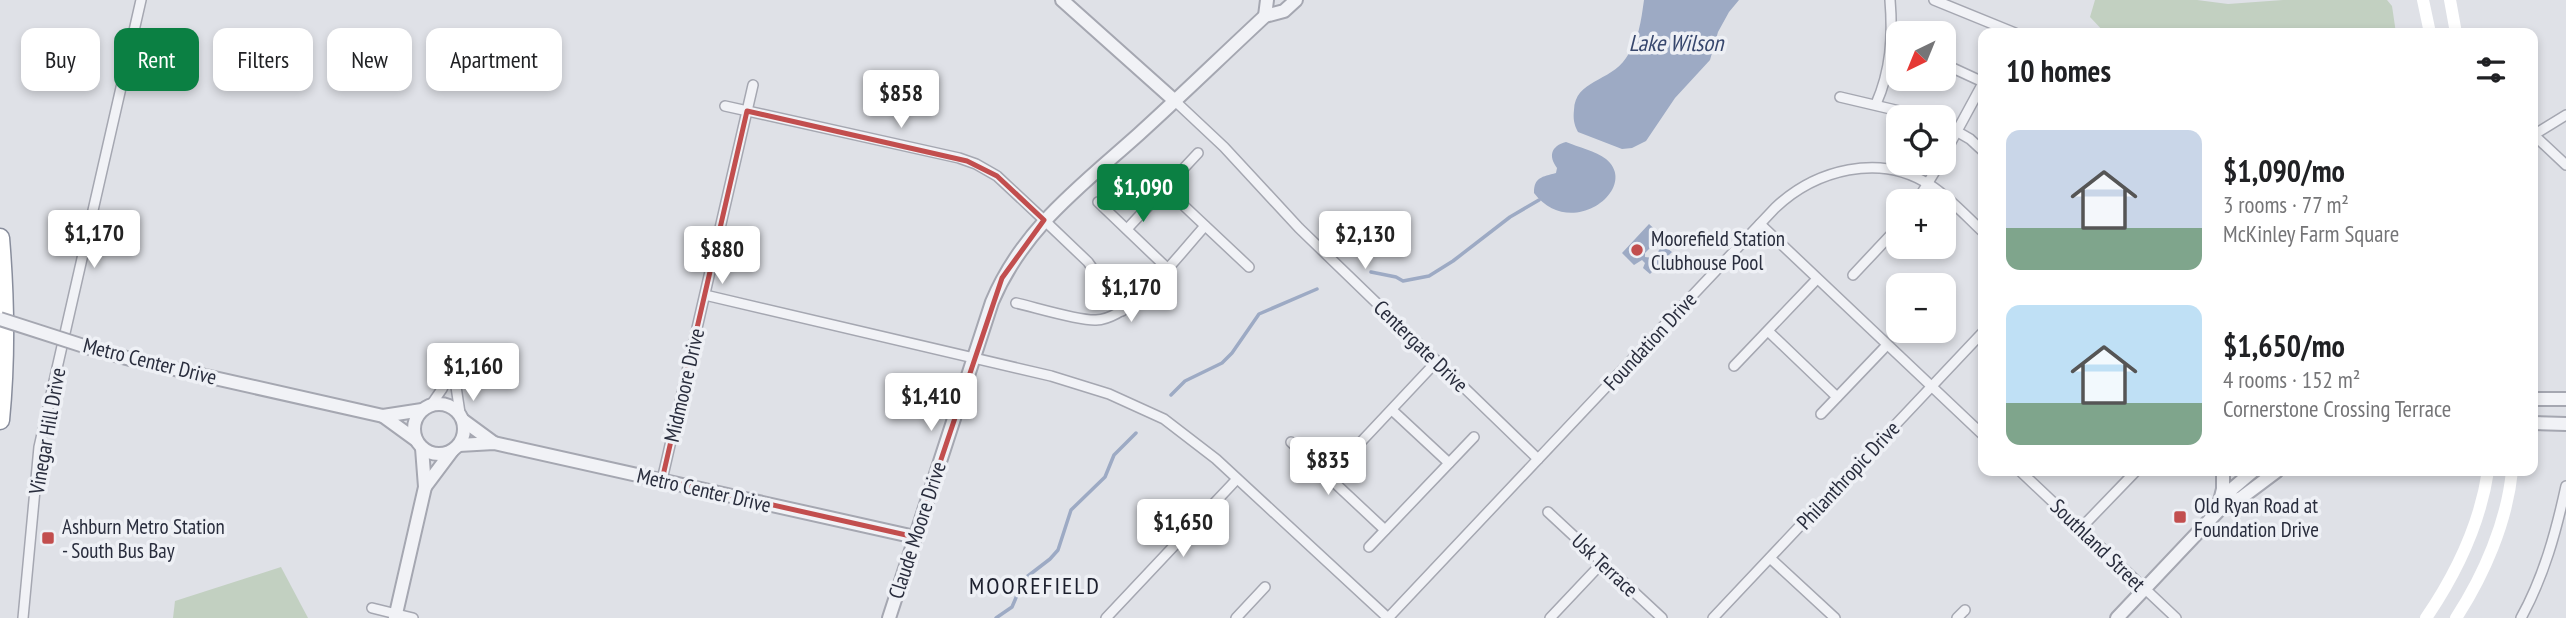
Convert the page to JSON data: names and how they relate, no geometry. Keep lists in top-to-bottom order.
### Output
{
  "streets": {
    "street": [
      "Foundation Drive",
      "Centergate Drive",
      "Metro Center Drive",
      "Midmoore Drive",
      "Vinegar Hill Drive",
      "Philanthropic Drive",
      "Claude Moore Drive",
      "Southland Street",
      "Usk Terrace"
    ]
  },
  "crossings": [
    ["Foundation Drive", "Centergate Drive"],
    ["Centergate Drive", "Claude Moore Drive"],
    ["Metro Center Drive", "Midmoore Drive"],
    ["Metro Center Drive", "Claude Moore Drive"]
  ],
  "districts": ["MOOREFIELD"],
  "water": ["Lake Wilson"],
  "places": {
    "other": ["Moorefield Station Clubhouse Pool"],
    "transit": ["Old Ryan Road at Foundation Drive", "Ashburn Metro Station - South Bus Bay"]
  },
  "north": "bottom left",
  "page": {
    "map_buttons": ["+", "−"],
    "chip": [
      "Buy",
      "Rent",
      "Filters",
      "New",
      "Apartment"
    ],
    "heading": "10 homes",
    "price": [
      "$858",
      "$1,090",
      "$1,170",
      "$2,130",
      "$880",
      "$1,170",
      "$1,160",
      "$1,410",
      "$835",
      "$1,650"
    ],
    "list": [
      {
        "name": "$1,090/mo",
        "note": "3 rooms · 77 m² · McKinley Farm Square"
      },
      {
        "name": "$1,650/mo",
        "note": "4 rooms · 152 m² · Cornerstone Crossing Terrace"
      }
    ]
  }
}
